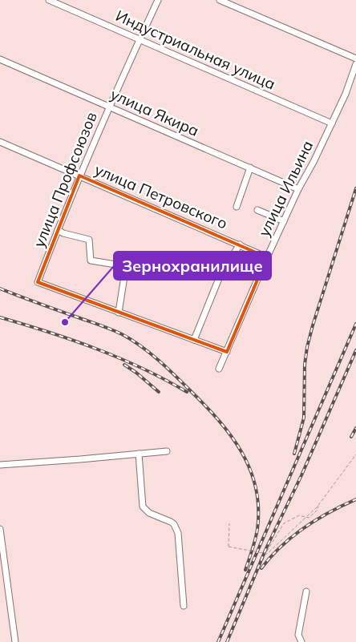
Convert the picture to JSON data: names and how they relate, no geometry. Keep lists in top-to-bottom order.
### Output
{
  "streets": {
    "street": [
      "Индустриальная улица",
      "улица Якира",
      "улица Профсоюзов",
      "улица Ильина",
      "улица Петровского"
    ]
  },
  "crossings": [
    ["Индустриальная улица", "улица Профсоюзов"],
    ["Индустриальная улица", "улица Ильина"],
    ["улица Якира", "улица Профсоюзов"],
    ["улица Якира", "улица Ильина"],
    ["улица Профсоюзов", "улица Петровского"],
    ["улица Ильина", "улица Петровского"]
  ],
  "places": ["Зернохранилище"]
}
